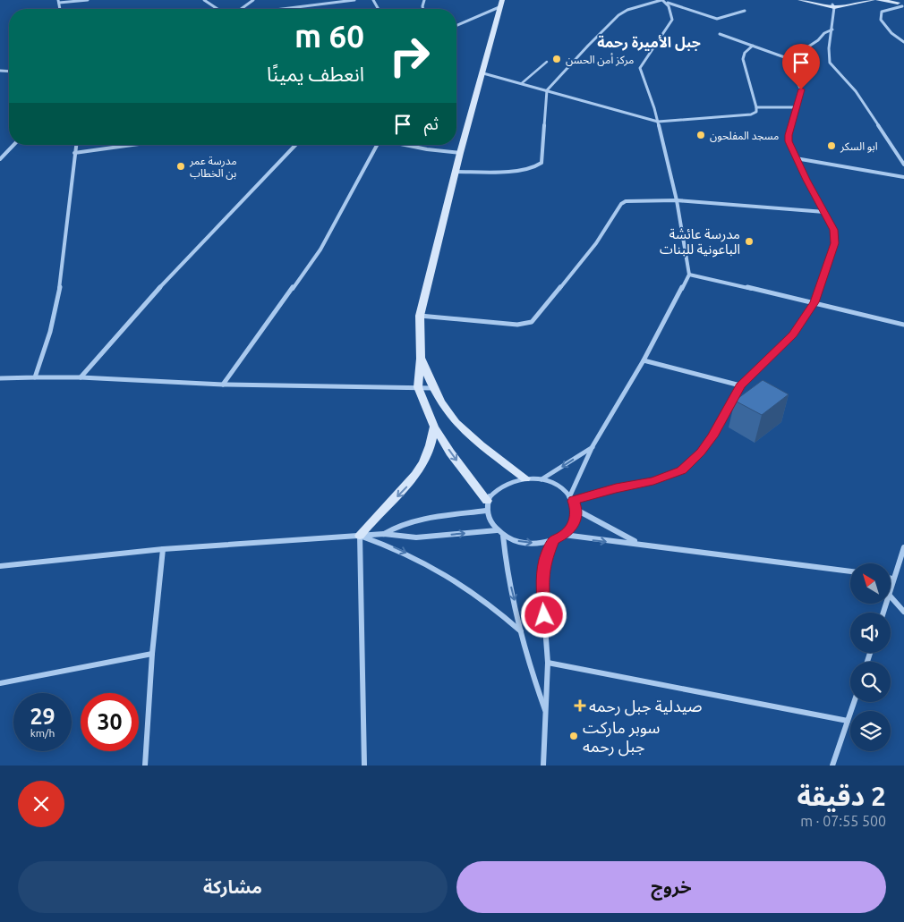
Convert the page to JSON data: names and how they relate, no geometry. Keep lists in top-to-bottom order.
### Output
{
  "districts": ["جبل الأميرة رحمة"],
  "places": {
    "other": [
      "مركز أمن الحسن",
      "مسجد المفلحون",
      "ابو السكر",
      "مدرسة عمر بن الخطاب",
      "مدرسة عائشة الباعونية للبنات",
      "سوبر ماركت جبل رحمه"
    ],
    "health": ["صيدلية جبل رحمه"]
  },
  "north": "top left",
  "page": {
    "turn": ["60 m", "انعطف يمينًا"],
    "then": "ثم",
    "speed": "29 km/h",
    "limit": "30",
    "heading": ["2 دقيقة", "500 m · 07:55"],
    "buttons": ["خروج", "مشاركة"]
  }
}
